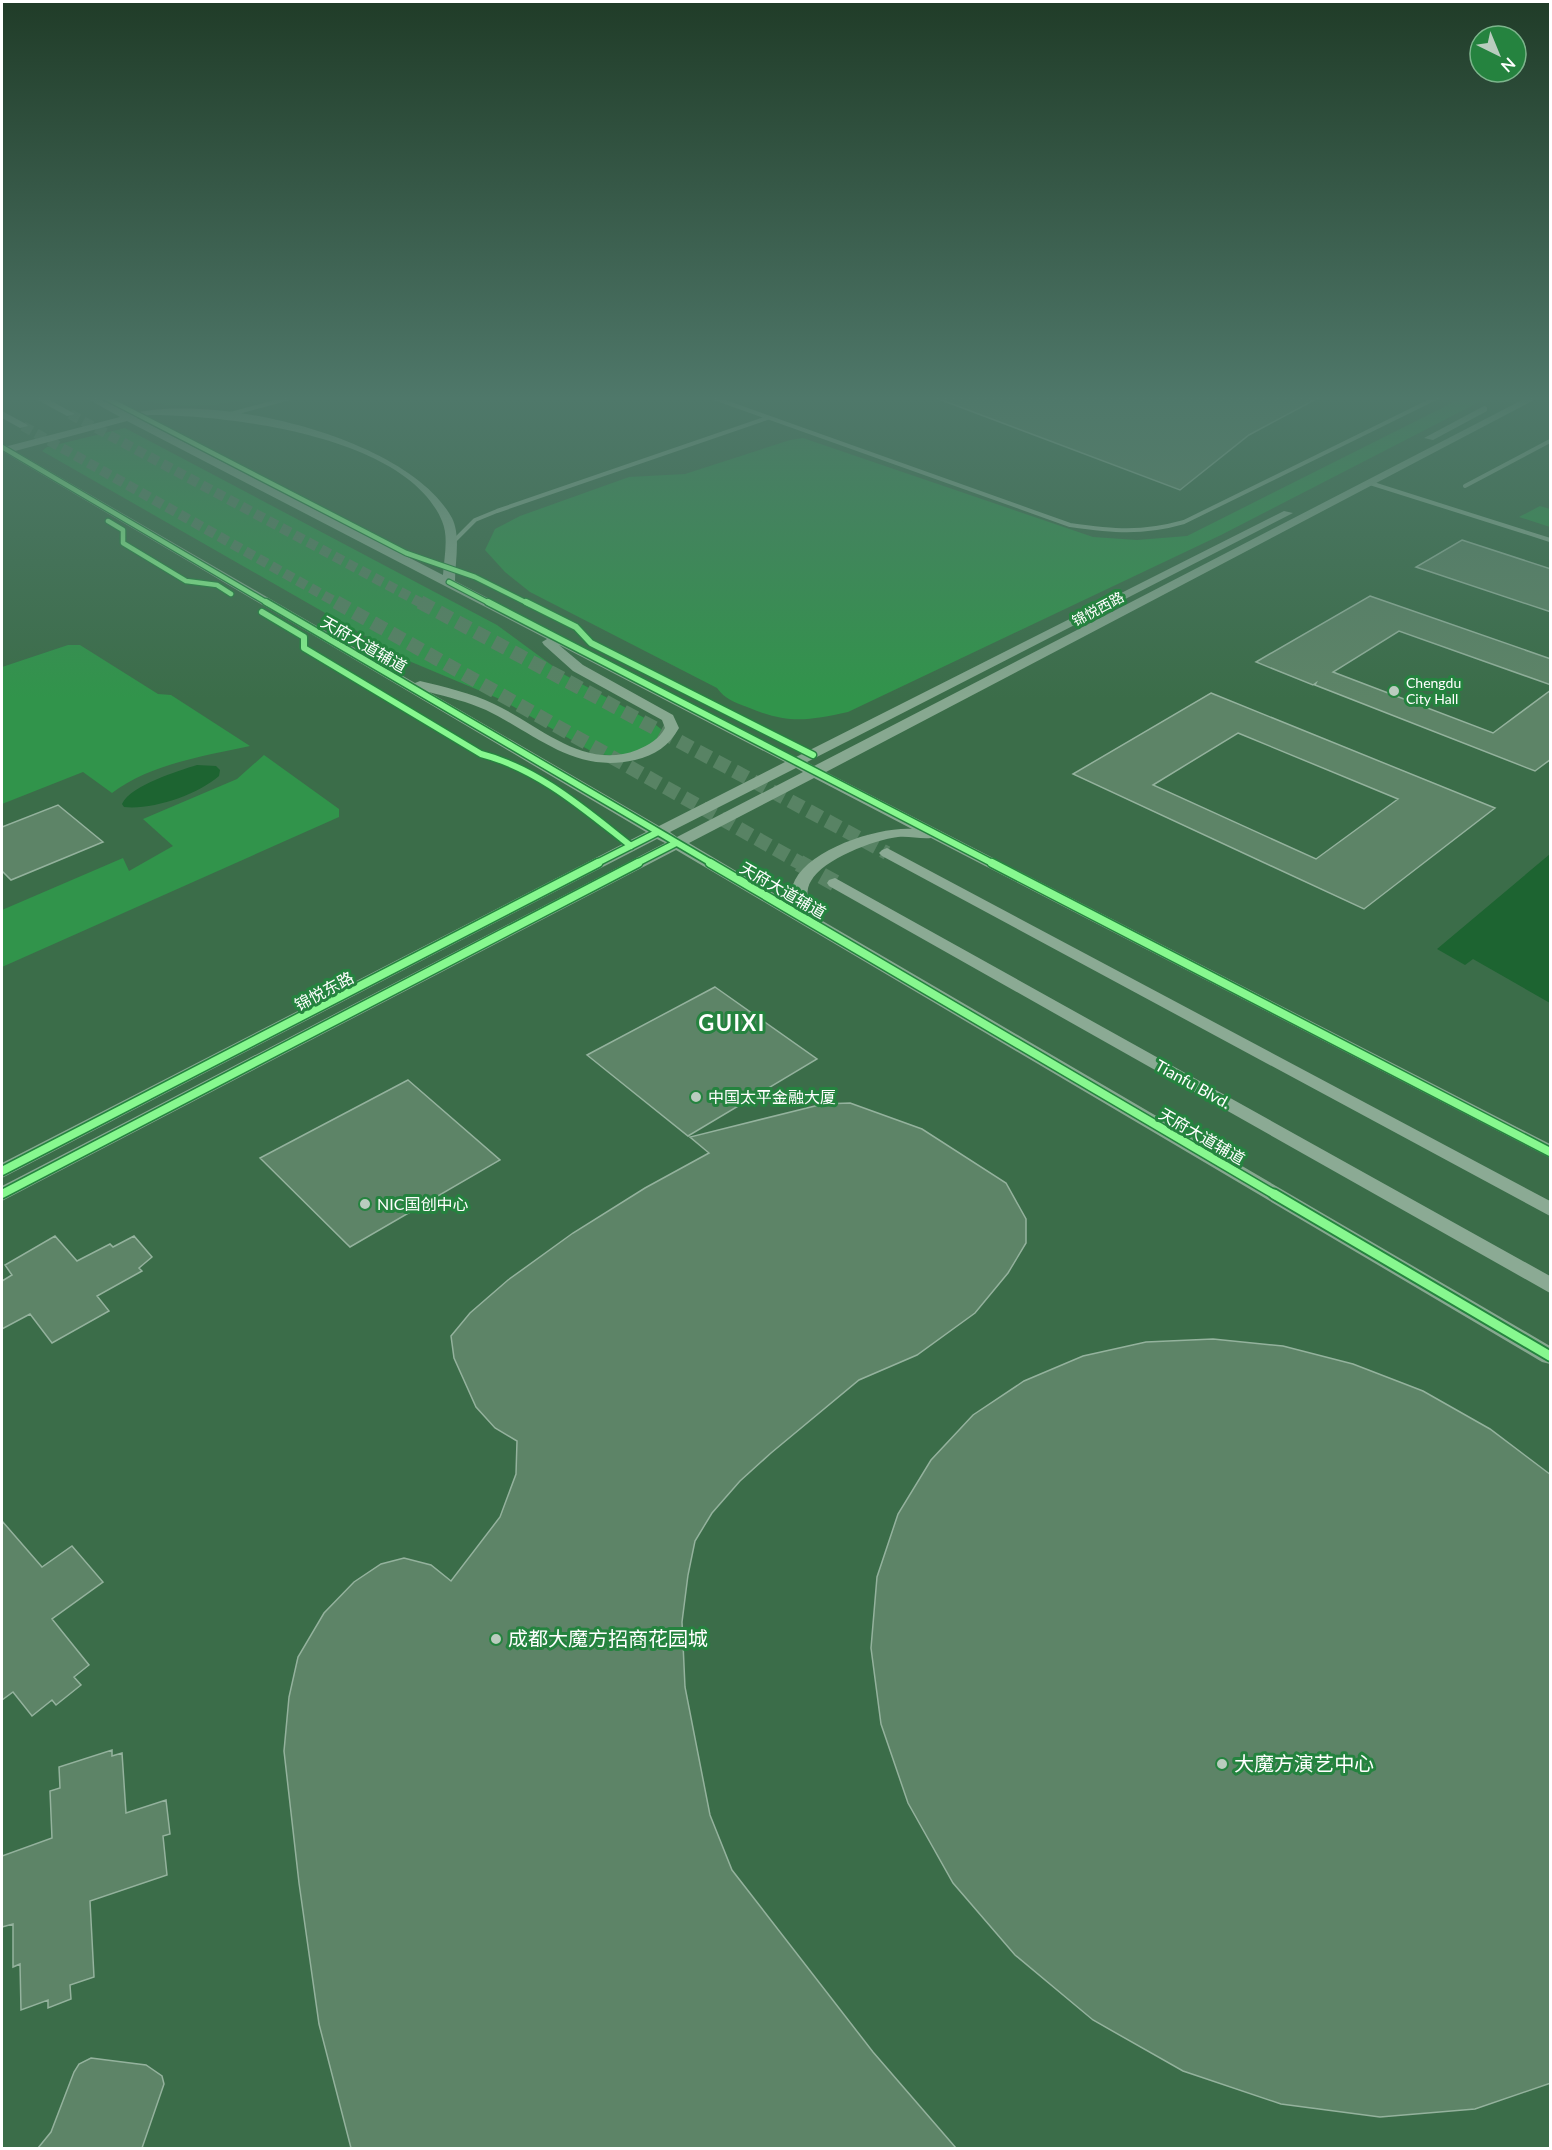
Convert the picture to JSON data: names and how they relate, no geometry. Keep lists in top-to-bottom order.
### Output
{
  "streets": {
    "main road": ["Tianfu Blvd."],
    "street": ["锦悦西路", "天府大道辅道", "锦悦东路"]
  },
  "crossings": [
    ["锦悦西路", "天府大道辅道"],
    ["锦悦西路", "锦悦东路"],
    ["天府大道辅道", "锦悦东路"]
  ],
  "districts": ["GUIXI"],
  "places": [
    "Chengdu City Hall",
    "中国太平金融大厦",
    "NIC国创中心",
    "成都大魔方招商花园城",
    "大魔方演艺中心"
  ],
  "north": "bottom right"
}
